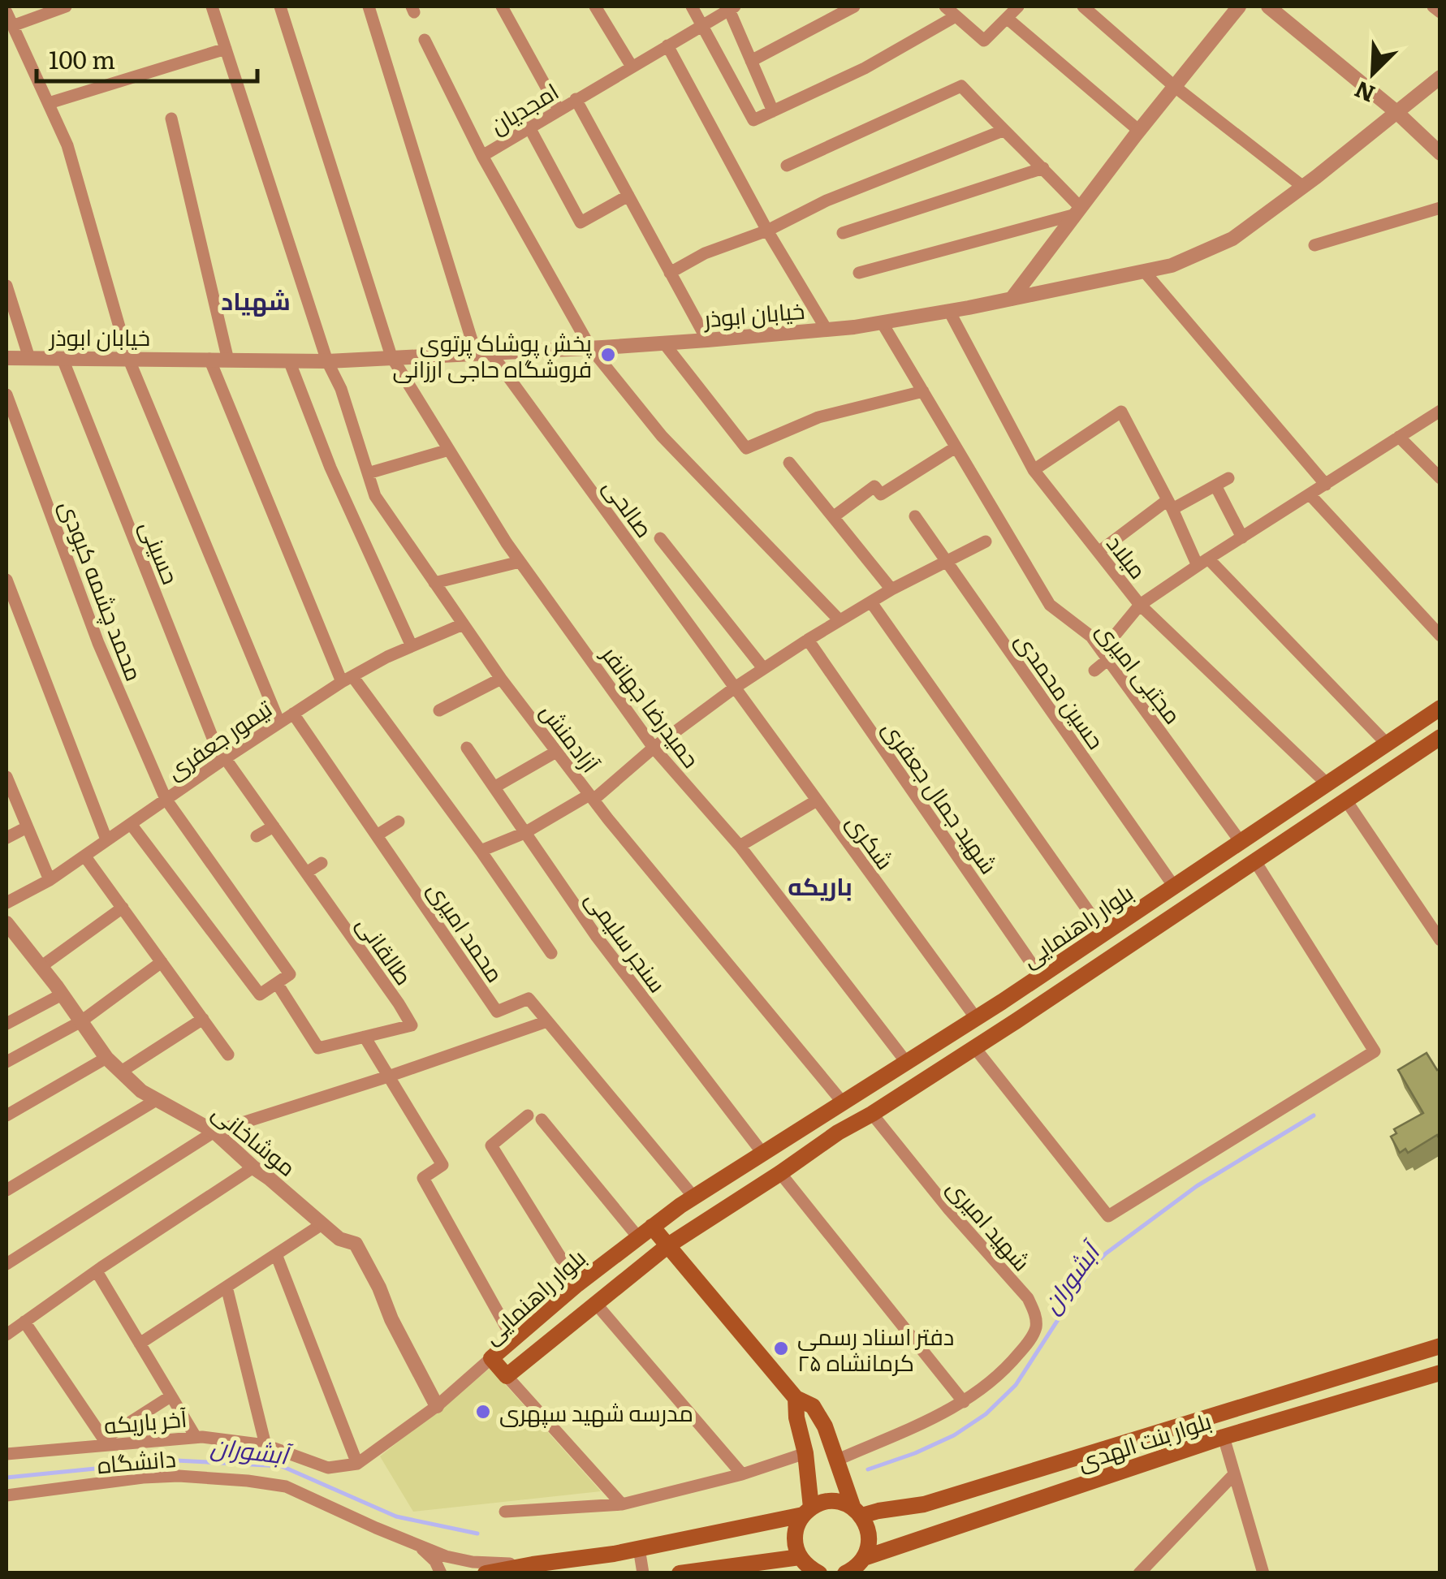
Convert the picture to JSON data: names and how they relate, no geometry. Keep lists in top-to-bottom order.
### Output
{
  "streets": {
    "main road": ["بلوار راهنمایی", "بلوار بنت الهدی"],
    "street": [
      "امجدیان",
      "خیابان ابوذر",
      "صالحی",
      "حسینی",
      "میلاد",
      "محمد چشمه کبودی",
      "مجتبی امیری",
      "حسین محمدی",
      "حمیدرضا جهانفر",
      "آزادمنش",
      "تیمور جعفری",
      "شهید جمال جعفری",
      "شکری",
      "محمد امیری",
      "سنجر سلیمی",
      "طالقانی",
      "موشاخانی",
      "شهید امیری",
      "آخر باریکه",
      "دانشگاه"
    ]
  },
  "crossings": [
    ["امجدیان", "خیابان ابوذر"],
    ["خیابان ابوذر", "صالحی"],
    ["خیابان ابوذر", "حسینی"],
    ["خیابان ابوذر", "میلاد"],
    ["خیابان ابوذر", "مجتبی امیری"],
    ["خیابان ابوذر", "حمیدرضا جهانفر"],
    ["خیابان ابوذر", "آزادمنش"],
    ["صالحی", "شکری"],
    ["حسینی", "تیمور جعفری"],
    ["حسینی", "طالقانی"],
    ["میلاد", "بلوار راهنمایی"],
    ["محمد چشمه کبودی", "تیمور جعفری"],
    ["محمد چشمه کبودی", "طالقانی"],
    ["مجتبی امیری", "بلوار راهنمایی"],
    ["حسین محمدی", "بلوار راهنمایی"],
    ["حمیدرضا جهانفر", "بلوار راهنمایی"],
    ["آزادمنش", "تیمور جعفری"],
    ["آزادمنش", "بلوار راهنمایی"],
    ["تیمور جعفری", "محمد امیری"],
    ["تیمور جعفری", "طالقانی"],
    ["شهید جمال جعفری", "بلوار راهنمایی"],
    ["شکری", "بلوار راهنمایی"],
    ["بلوار راهنمایی", "محمد امیری"],
    ["بلوار راهنمایی", "سنجر سلیمی"],
    ["بلوار راهنمایی", "شهید امیری"]
  ],
  "districts": ["شهیاد", "باریکه"],
  "water": ["آبشوران"],
  "places": ["پخش پوشاک پرتوی فروشگاه حاجی ارزانی", "دفتر اسناد رسمی ۲۵ کرمانشاه", "مدرسه شهید سپهری"],
  "scale_bar": "100 m",
  "north": "bottom left"
}
